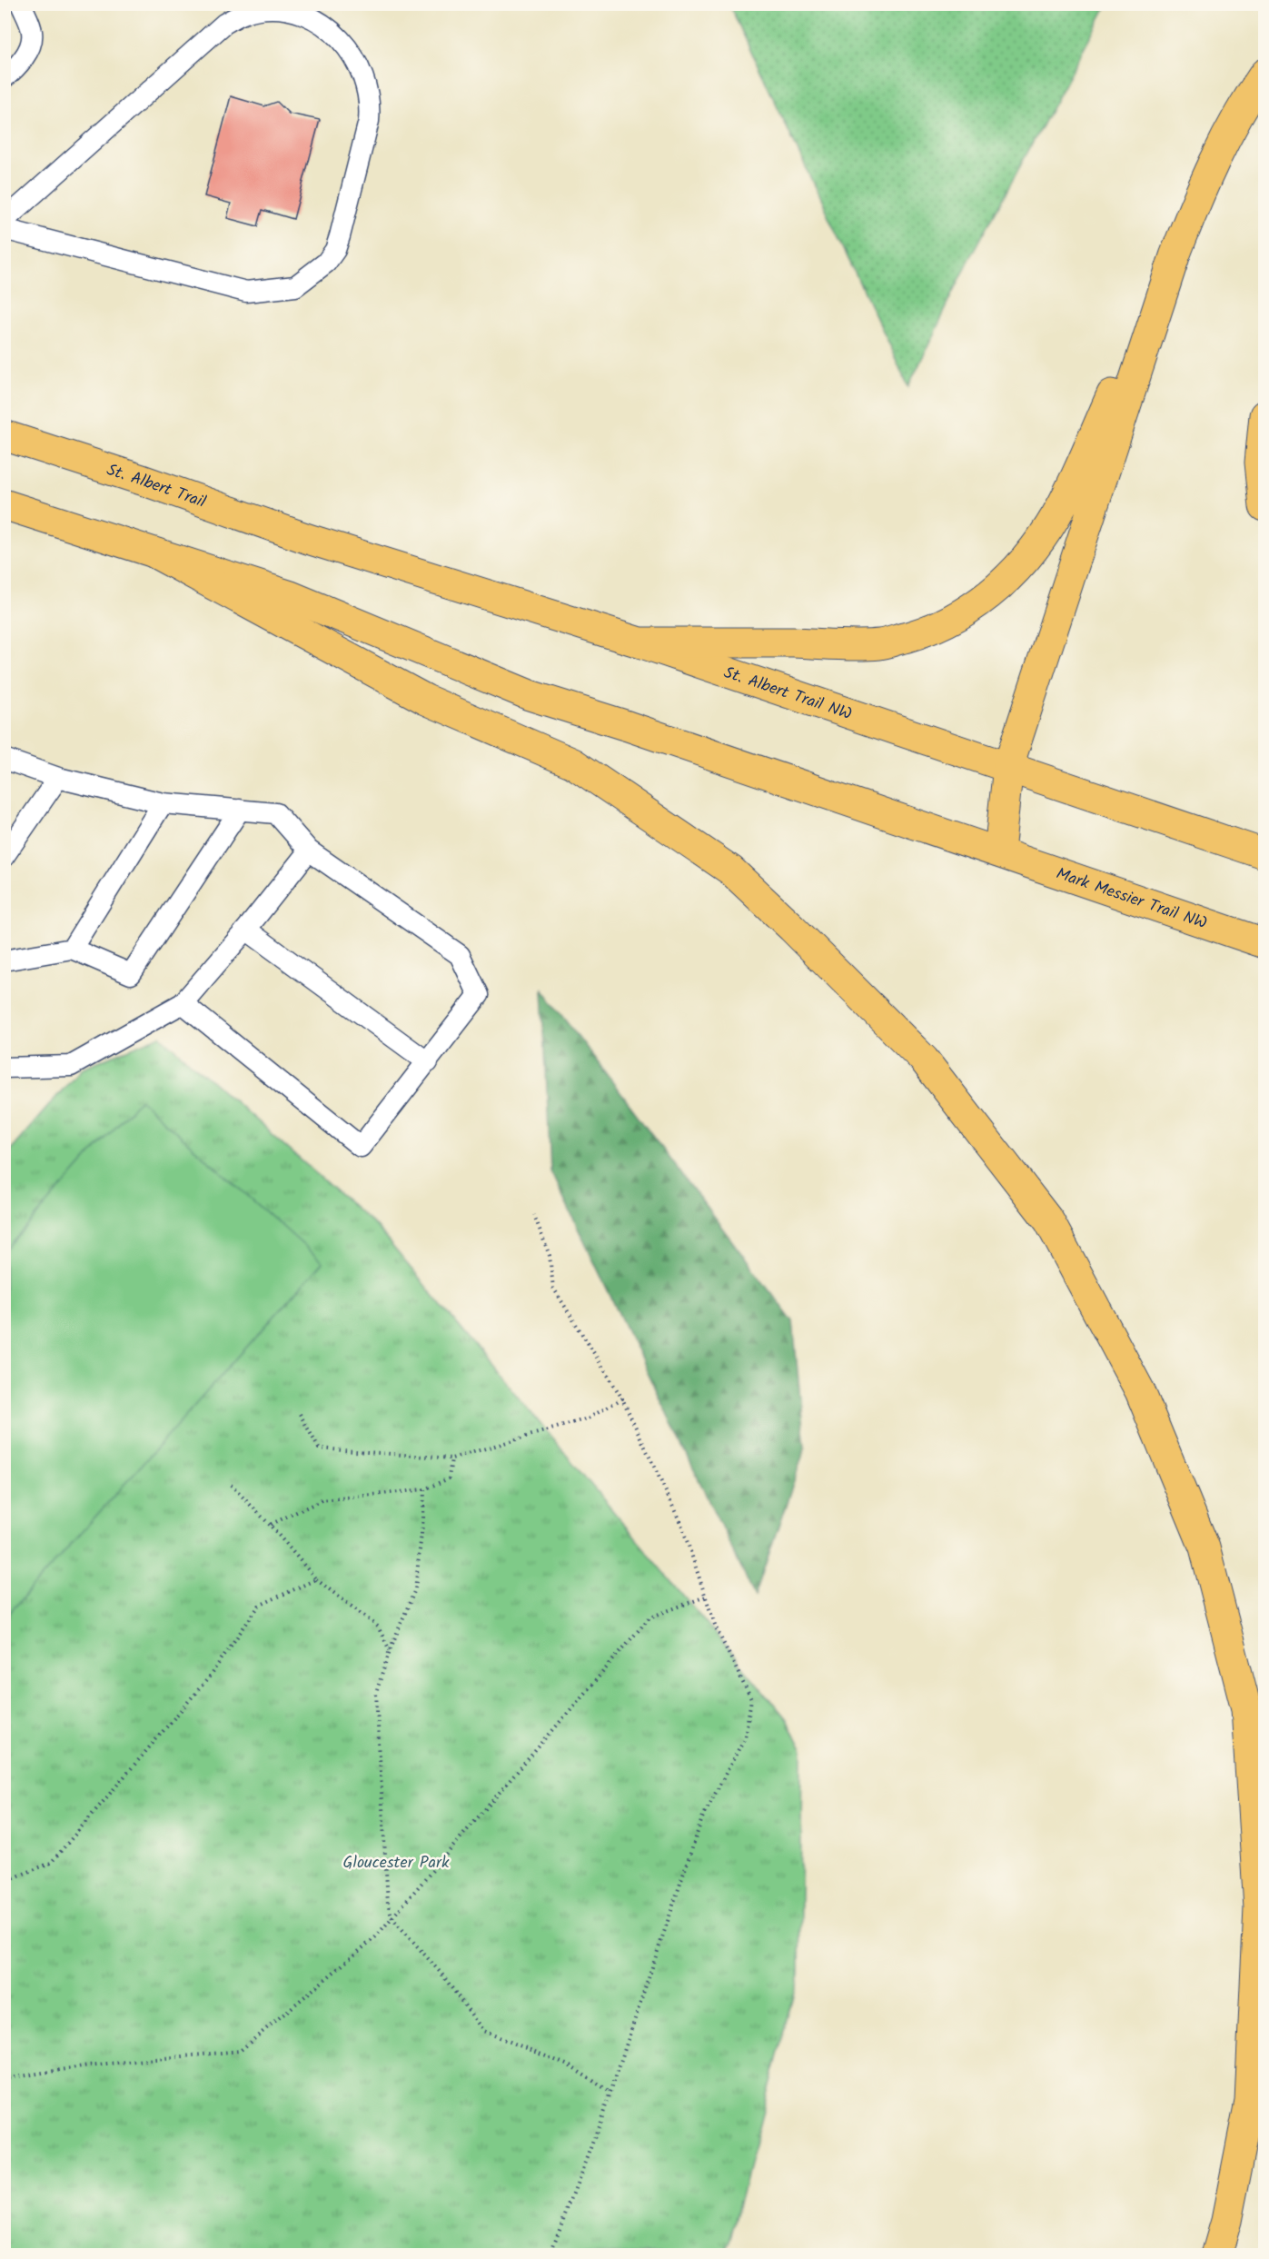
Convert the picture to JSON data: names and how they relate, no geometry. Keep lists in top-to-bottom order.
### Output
{
  "streets": {
    "main road": ["St. Albert Trail", "St. Albert Trail NW", "Mark Messier Trail NW"]
  },
  "crossings": [
    ["St. Albert Trail", "St. Albert Trail NW"]
  ],
  "parks": ["Gloucester Park"]
}
